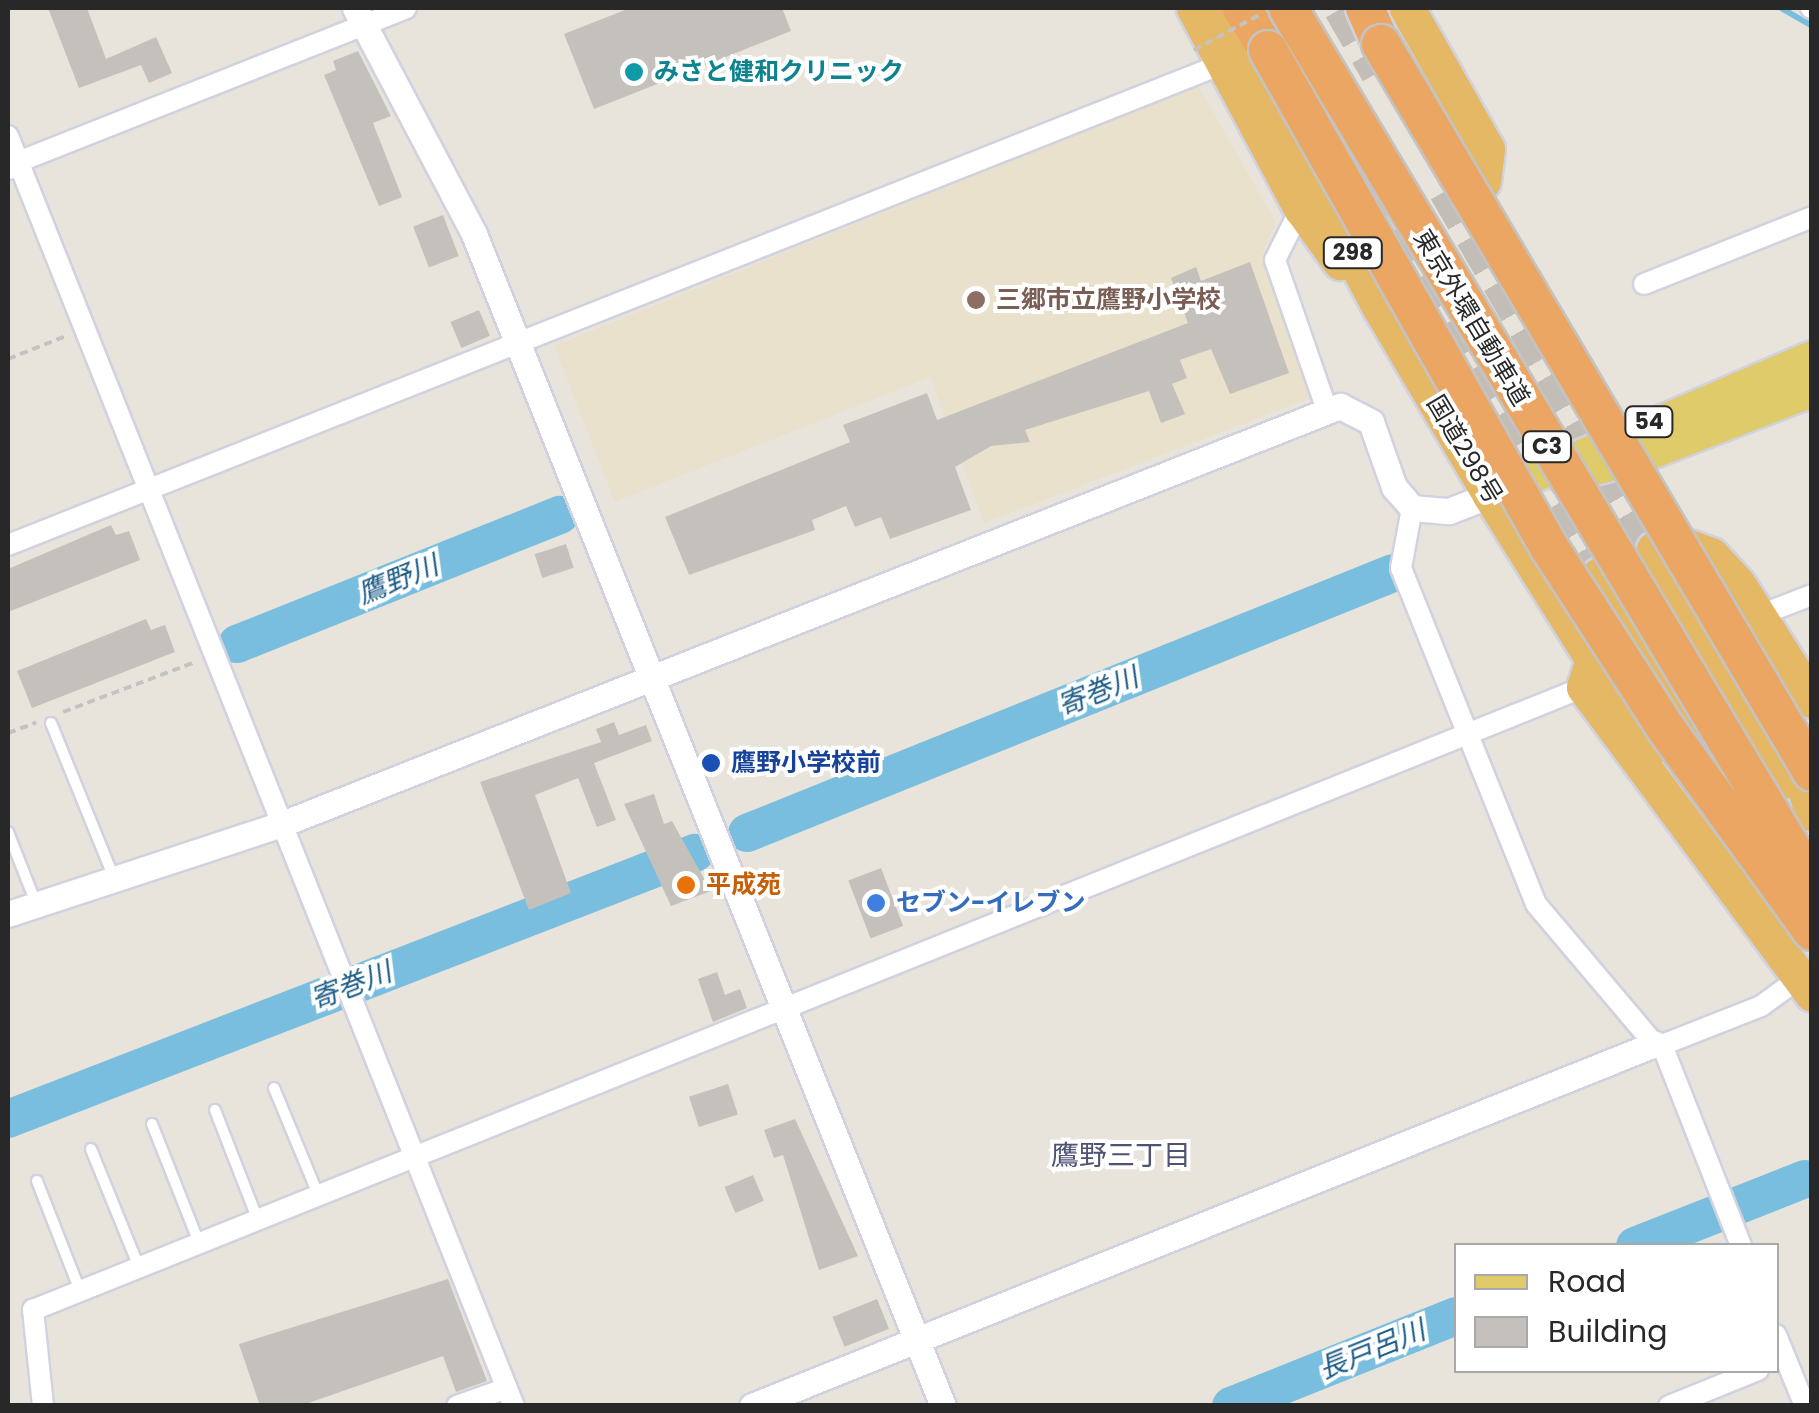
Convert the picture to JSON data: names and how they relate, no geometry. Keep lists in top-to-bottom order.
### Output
{
  "streets": {
    "highway": [
      "298",
      "東京外環自動車道",
      "C3",
      "国道298号"
    ],
    "main road": ["54"]
  },
  "crossings": [
    ["298", "国道298号"],
    ["54", "国道298号"]
  ],
  "districts": ["鷹野三丁目"],
  "water": ["鷹野川", "寄巻川", "長戸呂川"],
  "places": [
    "みさと健和クリニック",
    "三郷市立鷹野小学校",
    "鷹野小学校前",
    "平成苑",
    "セブン-イレブン"
  ],
  "legend": ["Road", "Building"]
}
